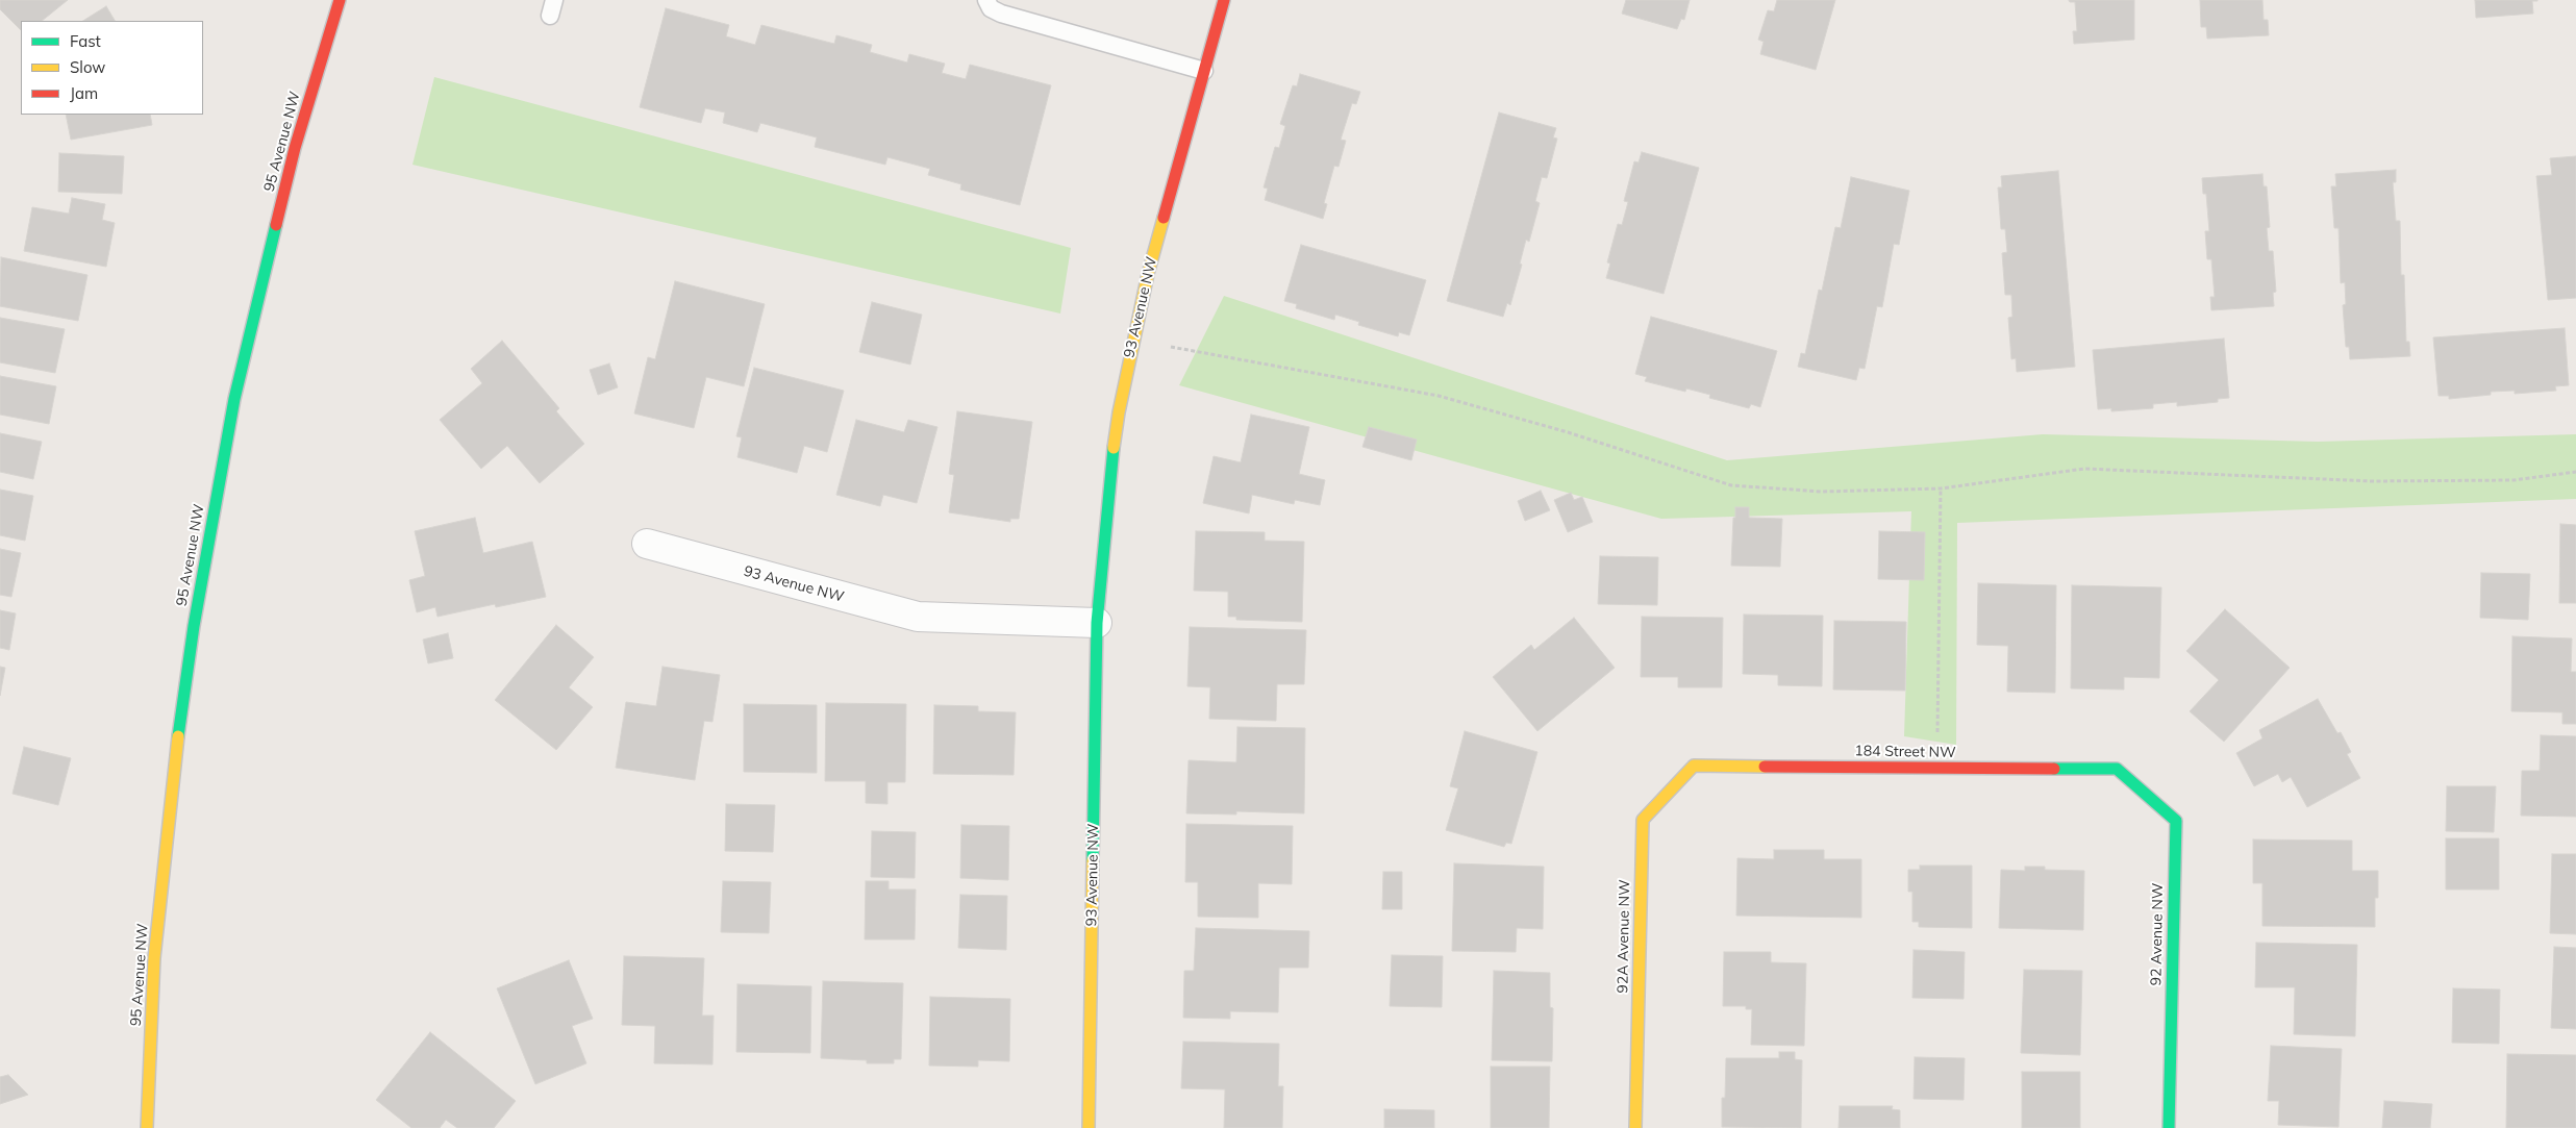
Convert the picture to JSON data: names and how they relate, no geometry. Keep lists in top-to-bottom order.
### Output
{
  "streets": {
    "street": [
      "95 Avenue NW",
      "93 Avenue NW",
      "184 Street NW",
      "92 Avenue NW",
      "92A Avenue NW"
    ]
  },
  "crossings": [
    ["184 Street NW", "92 Avenue NW"],
    ["184 Street NW", "92A Avenue NW"]
  ],
  "legend": ["Fast", "Slow", "Jam"]
}
